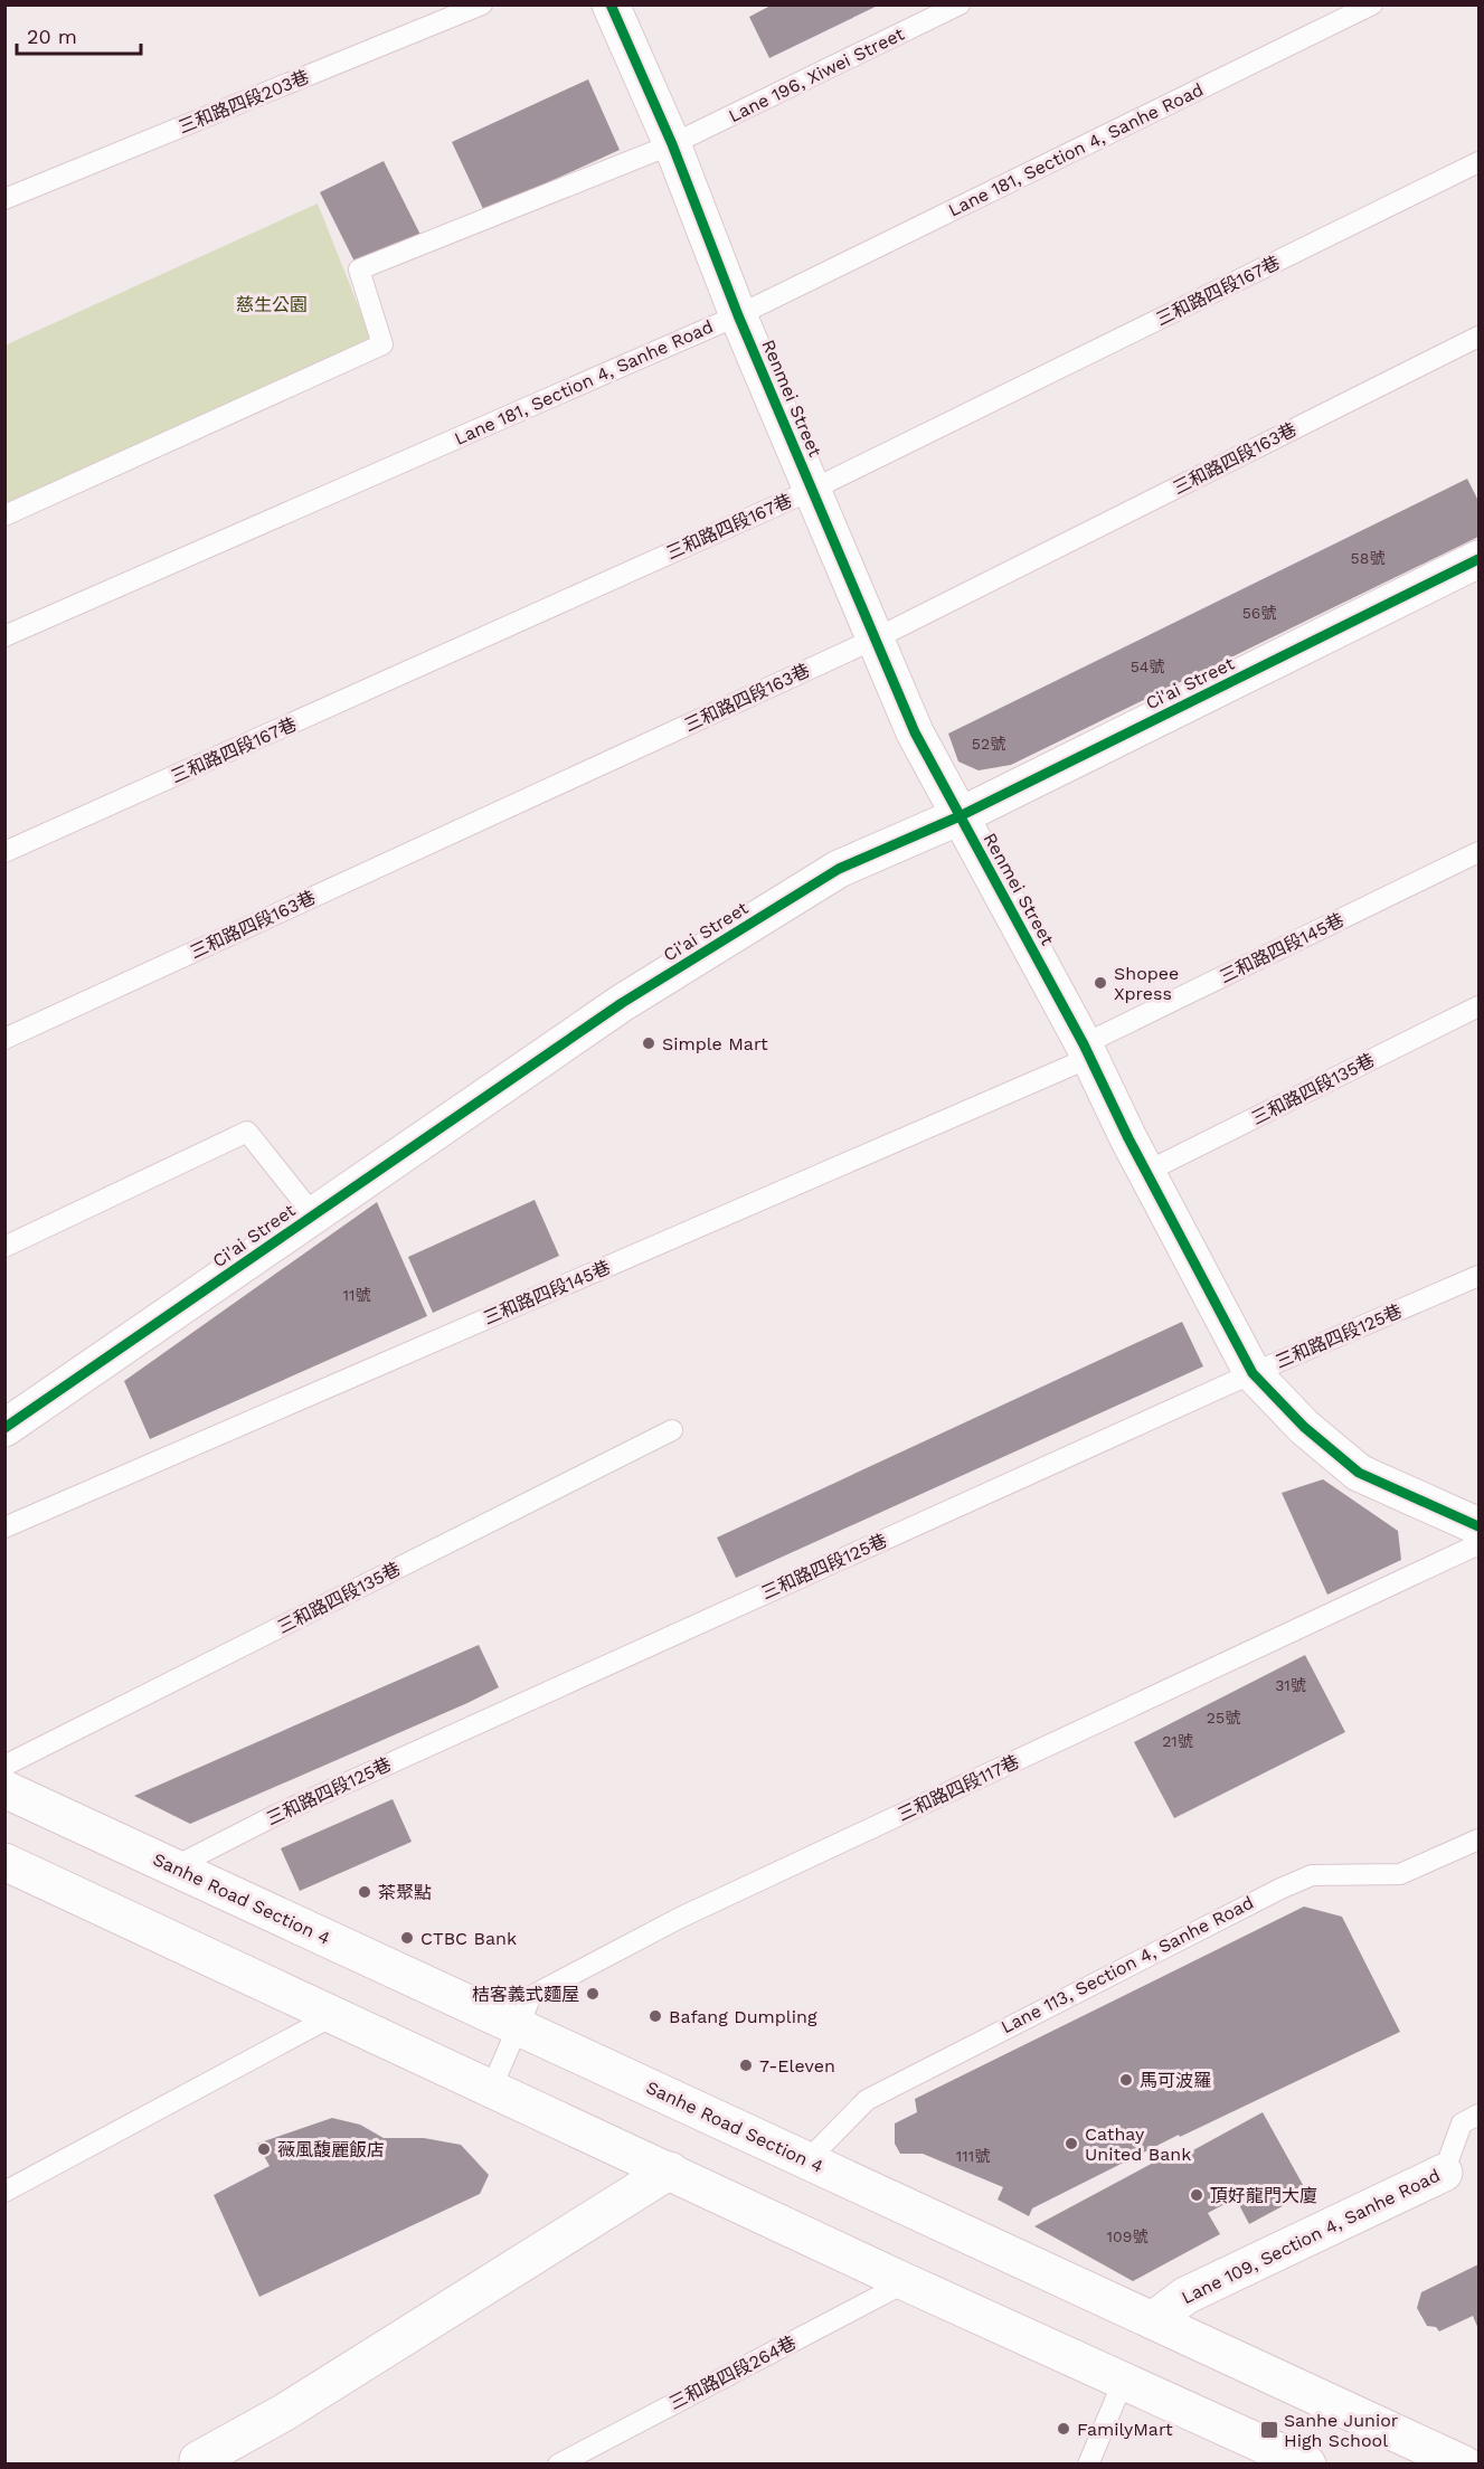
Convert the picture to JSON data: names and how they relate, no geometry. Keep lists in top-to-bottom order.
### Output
{
  "streets": {
    "street": [
      "Renmei Street",
      "Ci'ai Street",
      "Sanhe Road Section 4",
      "Lane 109, Section 4, Sanhe Road"
    ],
    "lane": [
      "Lane 196, Xiwei Street",
      "三和路四段203巷",
      "Lane 181, Section 4, Sanhe Road",
      "三和路四段167巷",
      "三和路四段163巷",
      "三和路四段145巷",
      "三和路四段135巷",
      "三和路四段125巷",
      "三和路四段117巷",
      "Lane 113, Section 4, Sanhe Road",
      "三和路四段264巷"
    ]
  },
  "crossings": [
    ["Lane 196, Xiwei Street", "Renmei Street"],
    ["Lane 181, Section 4, Sanhe Road", "Renmei Street"],
    ["三和路四段167巷", "Renmei Street"],
    ["Renmei Street", "三和路四段163巷"],
    ["Renmei Street", "Ci'ai Street"],
    ["Renmei Street", "三和路四段145巷"],
    ["Renmei Street", "三和路四段135巷"],
    ["Renmei Street", "三和路四段125巷"],
    ["三和路四段125巷", "Sanhe Road Section 4"],
    ["三和路四段117巷", "Sanhe Road Section 4"],
    ["Sanhe Road Section 4", "Lane 113, Section 4, Sanhe Road"],
    ["Sanhe Road Section 4", "Lane 109, Section 4, Sanhe Road"]
  ],
  "parks": ["慈生公園"],
  "places": {
    "other": [
      "Shopee Xpress",
      "Simple Mart",
      "茶聚點",
      "CTBC Bank",
      "桔客義式麵屋",
      "Bafang Dumpling",
      "7-Eleven",
      "馬可波羅",
      "Cathay United Bank",
      "薇風馥麗飯店",
      "頂好龍門大廈",
      "FamilyMart"
    ],
    "transit": ["Sanhe Junior High School"]
  },
  "house_numbers": [
    "58號",
    "56號",
    "54號",
    "52號",
    "11號",
    "31號",
    "25號",
    "21號",
    "111號",
    "109號"
  ],
  "scale_bar": "20 m"
}
